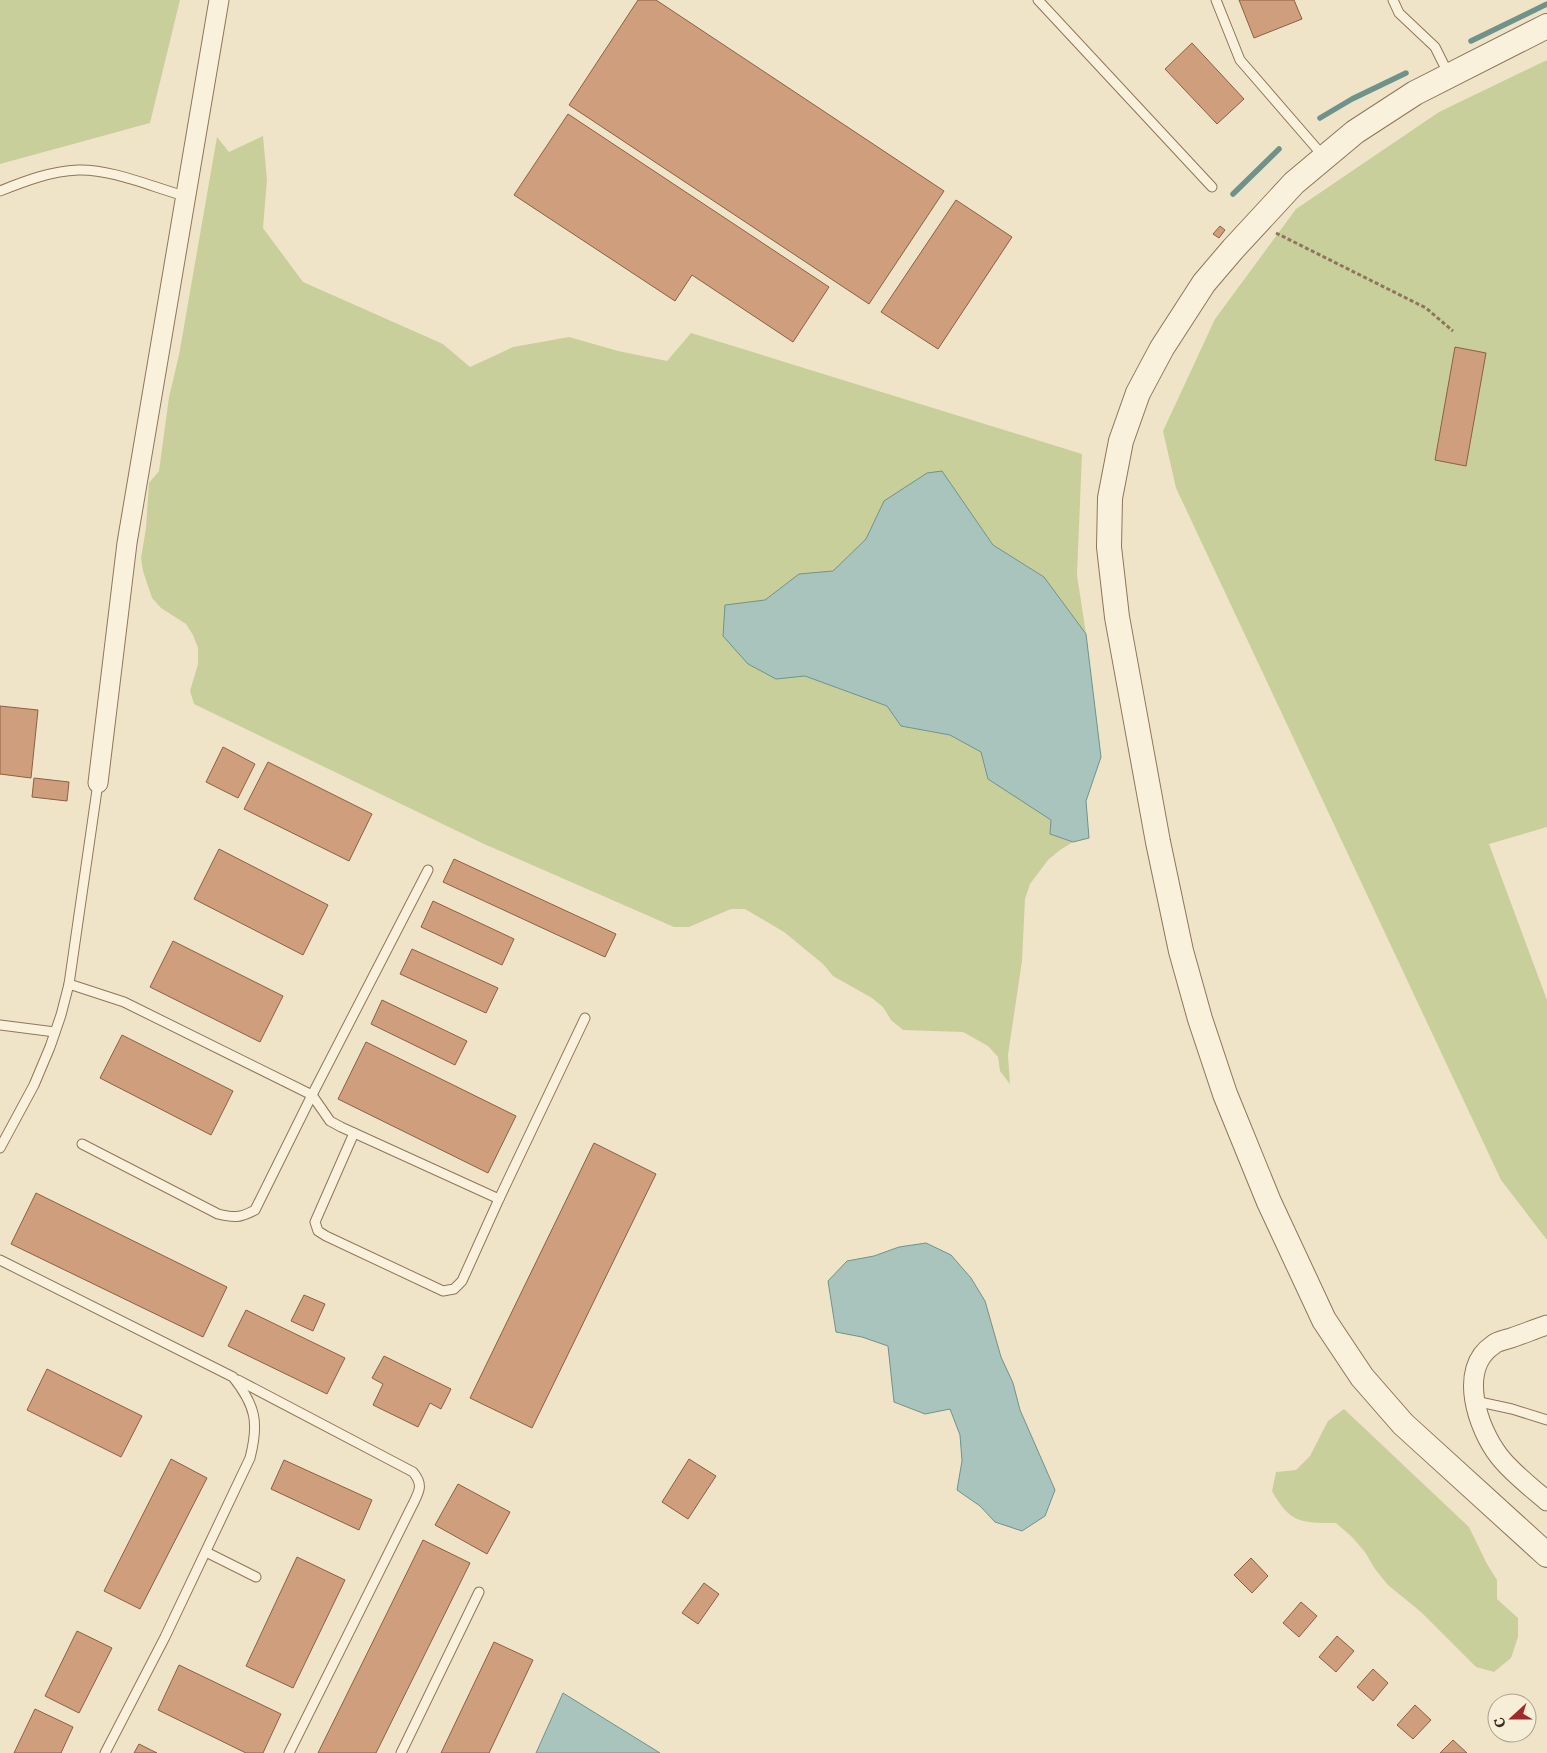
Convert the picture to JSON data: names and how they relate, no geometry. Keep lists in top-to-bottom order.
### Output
{
  "north": "left"
}
